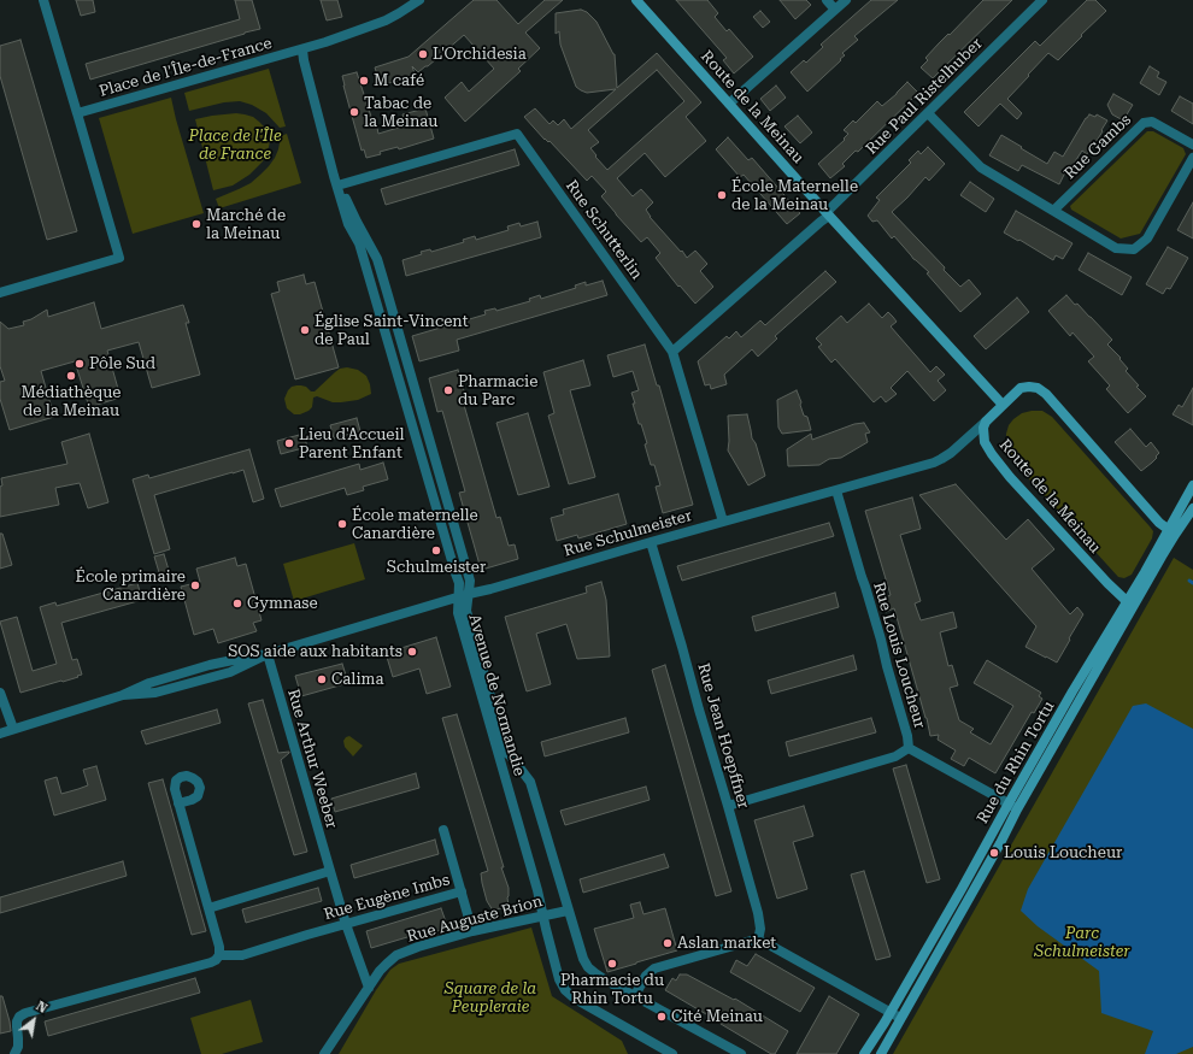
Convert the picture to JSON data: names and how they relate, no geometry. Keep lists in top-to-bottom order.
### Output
{
  "streets": {
    "street": [
      "Place de l'Île-de-France",
      "Rue Paul Ristelhuber",
      "Route de la Meinau",
      "Rue Gambs",
      "Rue Schutterlin",
      "Rue Schulmeister",
      "Rue Louis Loucheur",
      "Avenue de Normandie",
      "Rue Jean Hoepffner",
      "Rue Arthur Weeber",
      "Rue du Rhin Tortu",
      "Rue Eugène Imbs",
      "Rue Auguste Brion"
    ]
  },
  "crossings": [
    ["Rue Paul Ristelhuber", "Route de la Meinau"],
    ["Rue Paul Ristelhuber", "Rue Schutterlin"],
    ["Route de la Meinau", "Rue Schulmeister"],
    ["Route de la Meinau", "Rue du Rhin Tortu"],
    ["Rue Schutterlin", "Rue Schulmeister"],
    ["Rue Schutterlin", "Avenue de Normandie"],
    ["Rue Schulmeister", "Rue Louis Loucheur"],
    ["Rue Schulmeister", "Avenue de Normandie"],
    ["Rue Schulmeister", "Rue Jean Hoepffner"],
    ["Rue Schulmeister", "Rue Arthur Weeber"],
    ["Rue Louis Loucheur", "Rue du Rhin Tortu"],
    ["Avenue de Normandie", "Rue Auguste Brion"],
    ["Rue Arthur Weeber", "Rue Eugène Imbs"],
    ["Rue Arthur Weeber", "Rue Auguste Brion"],
    ["Rue Eugène Imbs", "Rue Auguste Brion"]
  ],
  "parks": ["Place de l'Île de France", "Parc Schulmeister", "Square de la Peupleraie"],
  "places": [
    "L'Orchidesia",
    "M café",
    "Tabac de la Meinau",
    "École Maternelle de la Meinau",
    "Marché de la Meinau",
    "Église Saint-Vincent de Paul",
    "Pôle Sud",
    "Médiathèque de la Meinau",
    "Pharmacie du Parc",
    "Lieu d'Accueil Parent Enfant",
    "École maternelle Canardière",
    "Schulmeister",
    "École primaire Canardière",
    "Gymnase",
    "SOS aide aux habitants",
    "Calima",
    "Louis Loucheur",
    "Aslan market",
    "Pharmacie du Rhin Tortu",
    "Cité Meinau"
  ],
  "north": "top right"
}
